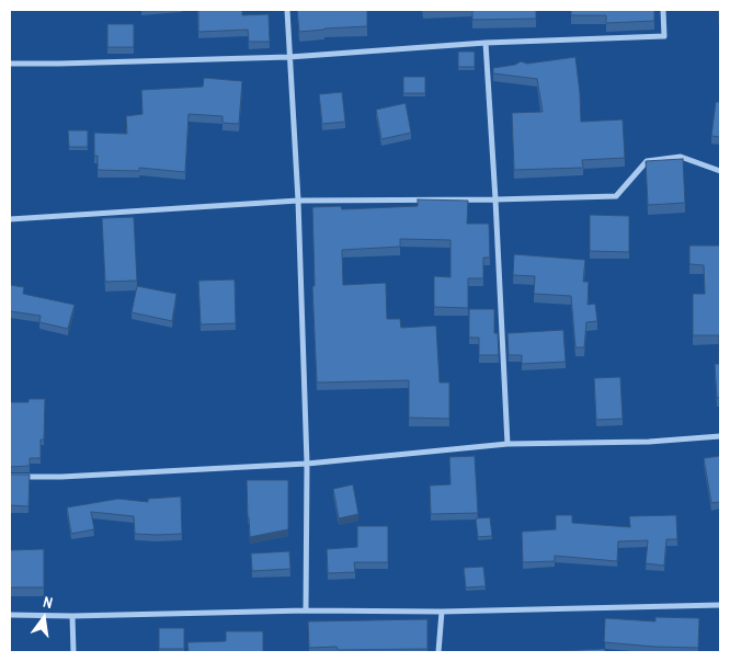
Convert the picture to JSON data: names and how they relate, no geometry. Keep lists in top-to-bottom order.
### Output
{
  "north": "top"
}
